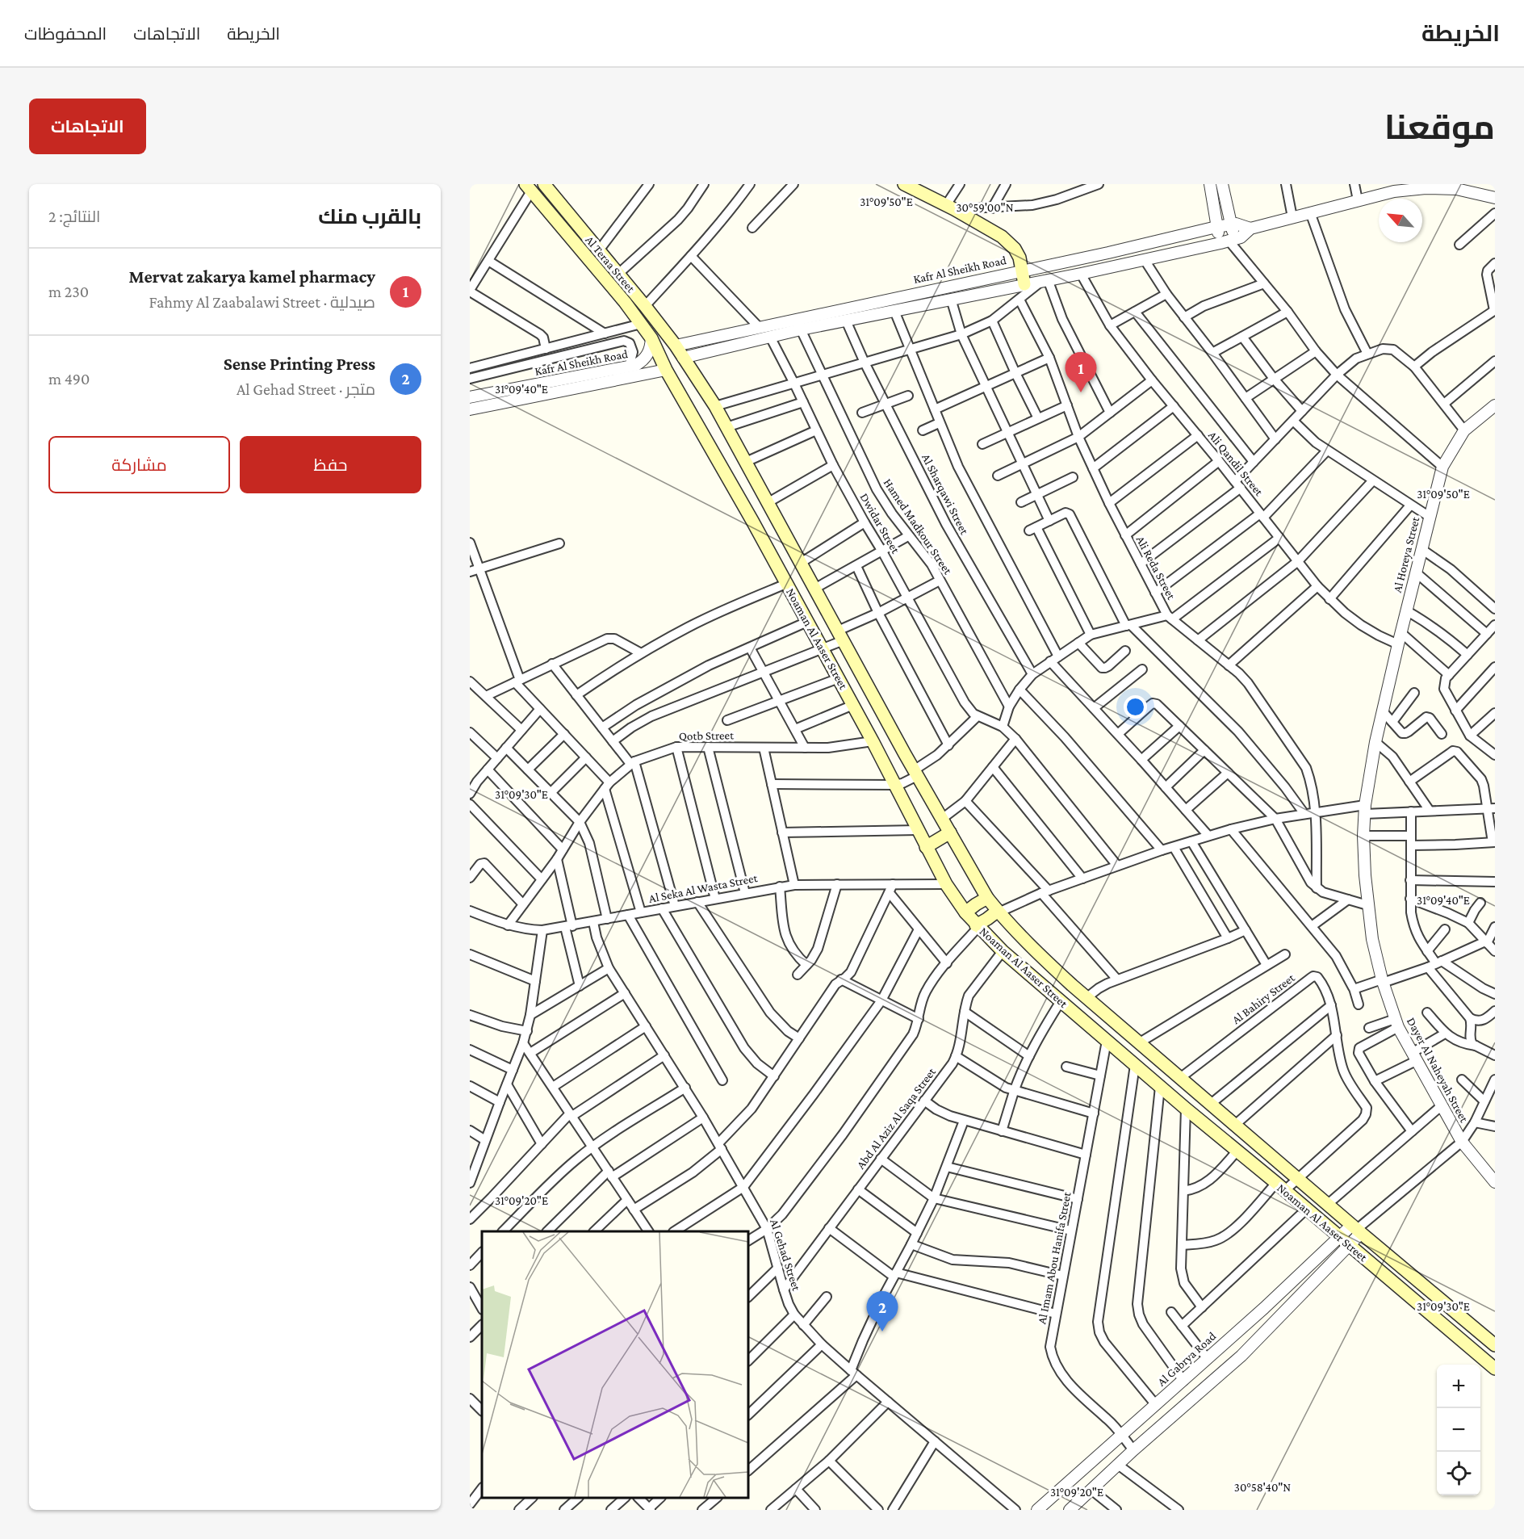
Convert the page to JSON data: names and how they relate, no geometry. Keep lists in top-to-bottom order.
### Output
{
  "streets": {
    "main road": ["Al Teraa Street", "Noaman Al Aaser Street"],
    "street": [
      "Kafr Al Sheikh Road",
      "Ali Qandil Street",
      "Al Sharqawi Street",
      "Dwidar Street",
      "Hamed Madkour Street",
      "Al Horeya Street",
      "Ali Reda Street",
      "Qotb Street",
      "Al Seka Al Wasta Street",
      "Al Bahiry Street",
      "Dayer Al Naheyah Street",
      "Abd Al Aziz Al Saqa Street",
      "Al Gehad Street",
      "Al Imam Abou Hanifa Street",
      "Al Gabrya Road"
    ]
  },
  "crossings": [
    ["Al Teraa Street", "Kafr Al Sheikh Road"],
    ["Al Teraa Street", "Noaman Al Aaser Street"],
    ["Kafr Al Sheikh Road", "Ali Qandil Street"],
    ["Kafr Al Sheikh Road", "Al Sharqawi Street"],
    ["Kafr Al Sheikh Road", "Dwidar Street"],
    ["Kafr Al Sheikh Road", "Hamed Madkour Street"],
    ["Kafr Al Sheikh Road", "Noaman Al Aaser Street"],
    ["Ali Qandil Street", "Al Horeya Street"],
    ["Ali Qandil Street", "Dayer Al Naheyah Street"],
    ["Al Horeya Street", "Dayer Al Naheyah Street"],
    ["Noaman Al Aaser Street", "Qotb Street"],
    ["Noaman Al Aaser Street", "Al Seka Al Wasta Street"],
    ["Noaman Al Aaser Street", "Al Bahiry Street"],
    ["Noaman Al Aaser Street", "Abd Al Aziz Al Saqa Street"],
    ["Noaman Al Aaser Street", "Al Imam Abou Hanifa Street"],
    ["Noaman Al Aaser Street", "Al Gabrya Road"],
    ["Qotb Street", "Al Seka Al Wasta Street"],
    ["Al Seka Al Wasta Street", "Al Gehad Street"],
    ["Abd Al Aziz Al Saqa Street", "Al Gehad Street"],
    ["Al Imam Abou Hanifa Street", "Al Gabrya Road"]
  ],
  "north": "top left",
  "page": {
    "header": "الخريطة",
    "nav": ["الخريطة", "الاتجاهات", "المحفوظات"],
    "title": "موقعنا",
    "buttons": [
      "الاتجاهات",
      ["حفظ", "مشاركة"]
    ],
    "heading": ["بالقرب منك", "النتائج: 2"],
    "list": [
      {
        "mark": "1",
        "name": "Mervat zakarya kamel pharmacy",
        "note": "صيدلية · Fahmy Al Zaabalawi Street",
        "value": "230 m"
      },
      {
        "mark": "2",
        "name": "Sense Printing Press",
        "note": "متجر · Al Gehad Street",
        "value": "490 m"
      }
    ],
    "pins": ["1", "2"],
    "map_buttons": ["+", "−"]
  },
  "coordinates": [
    "31°09'50\"E",
    "30°59'00\"N",
    "31°09'40\"E",
    "31°09'30\"E",
    "31°09'20\"E",
    "30°58'40\"N"
  ]
}
